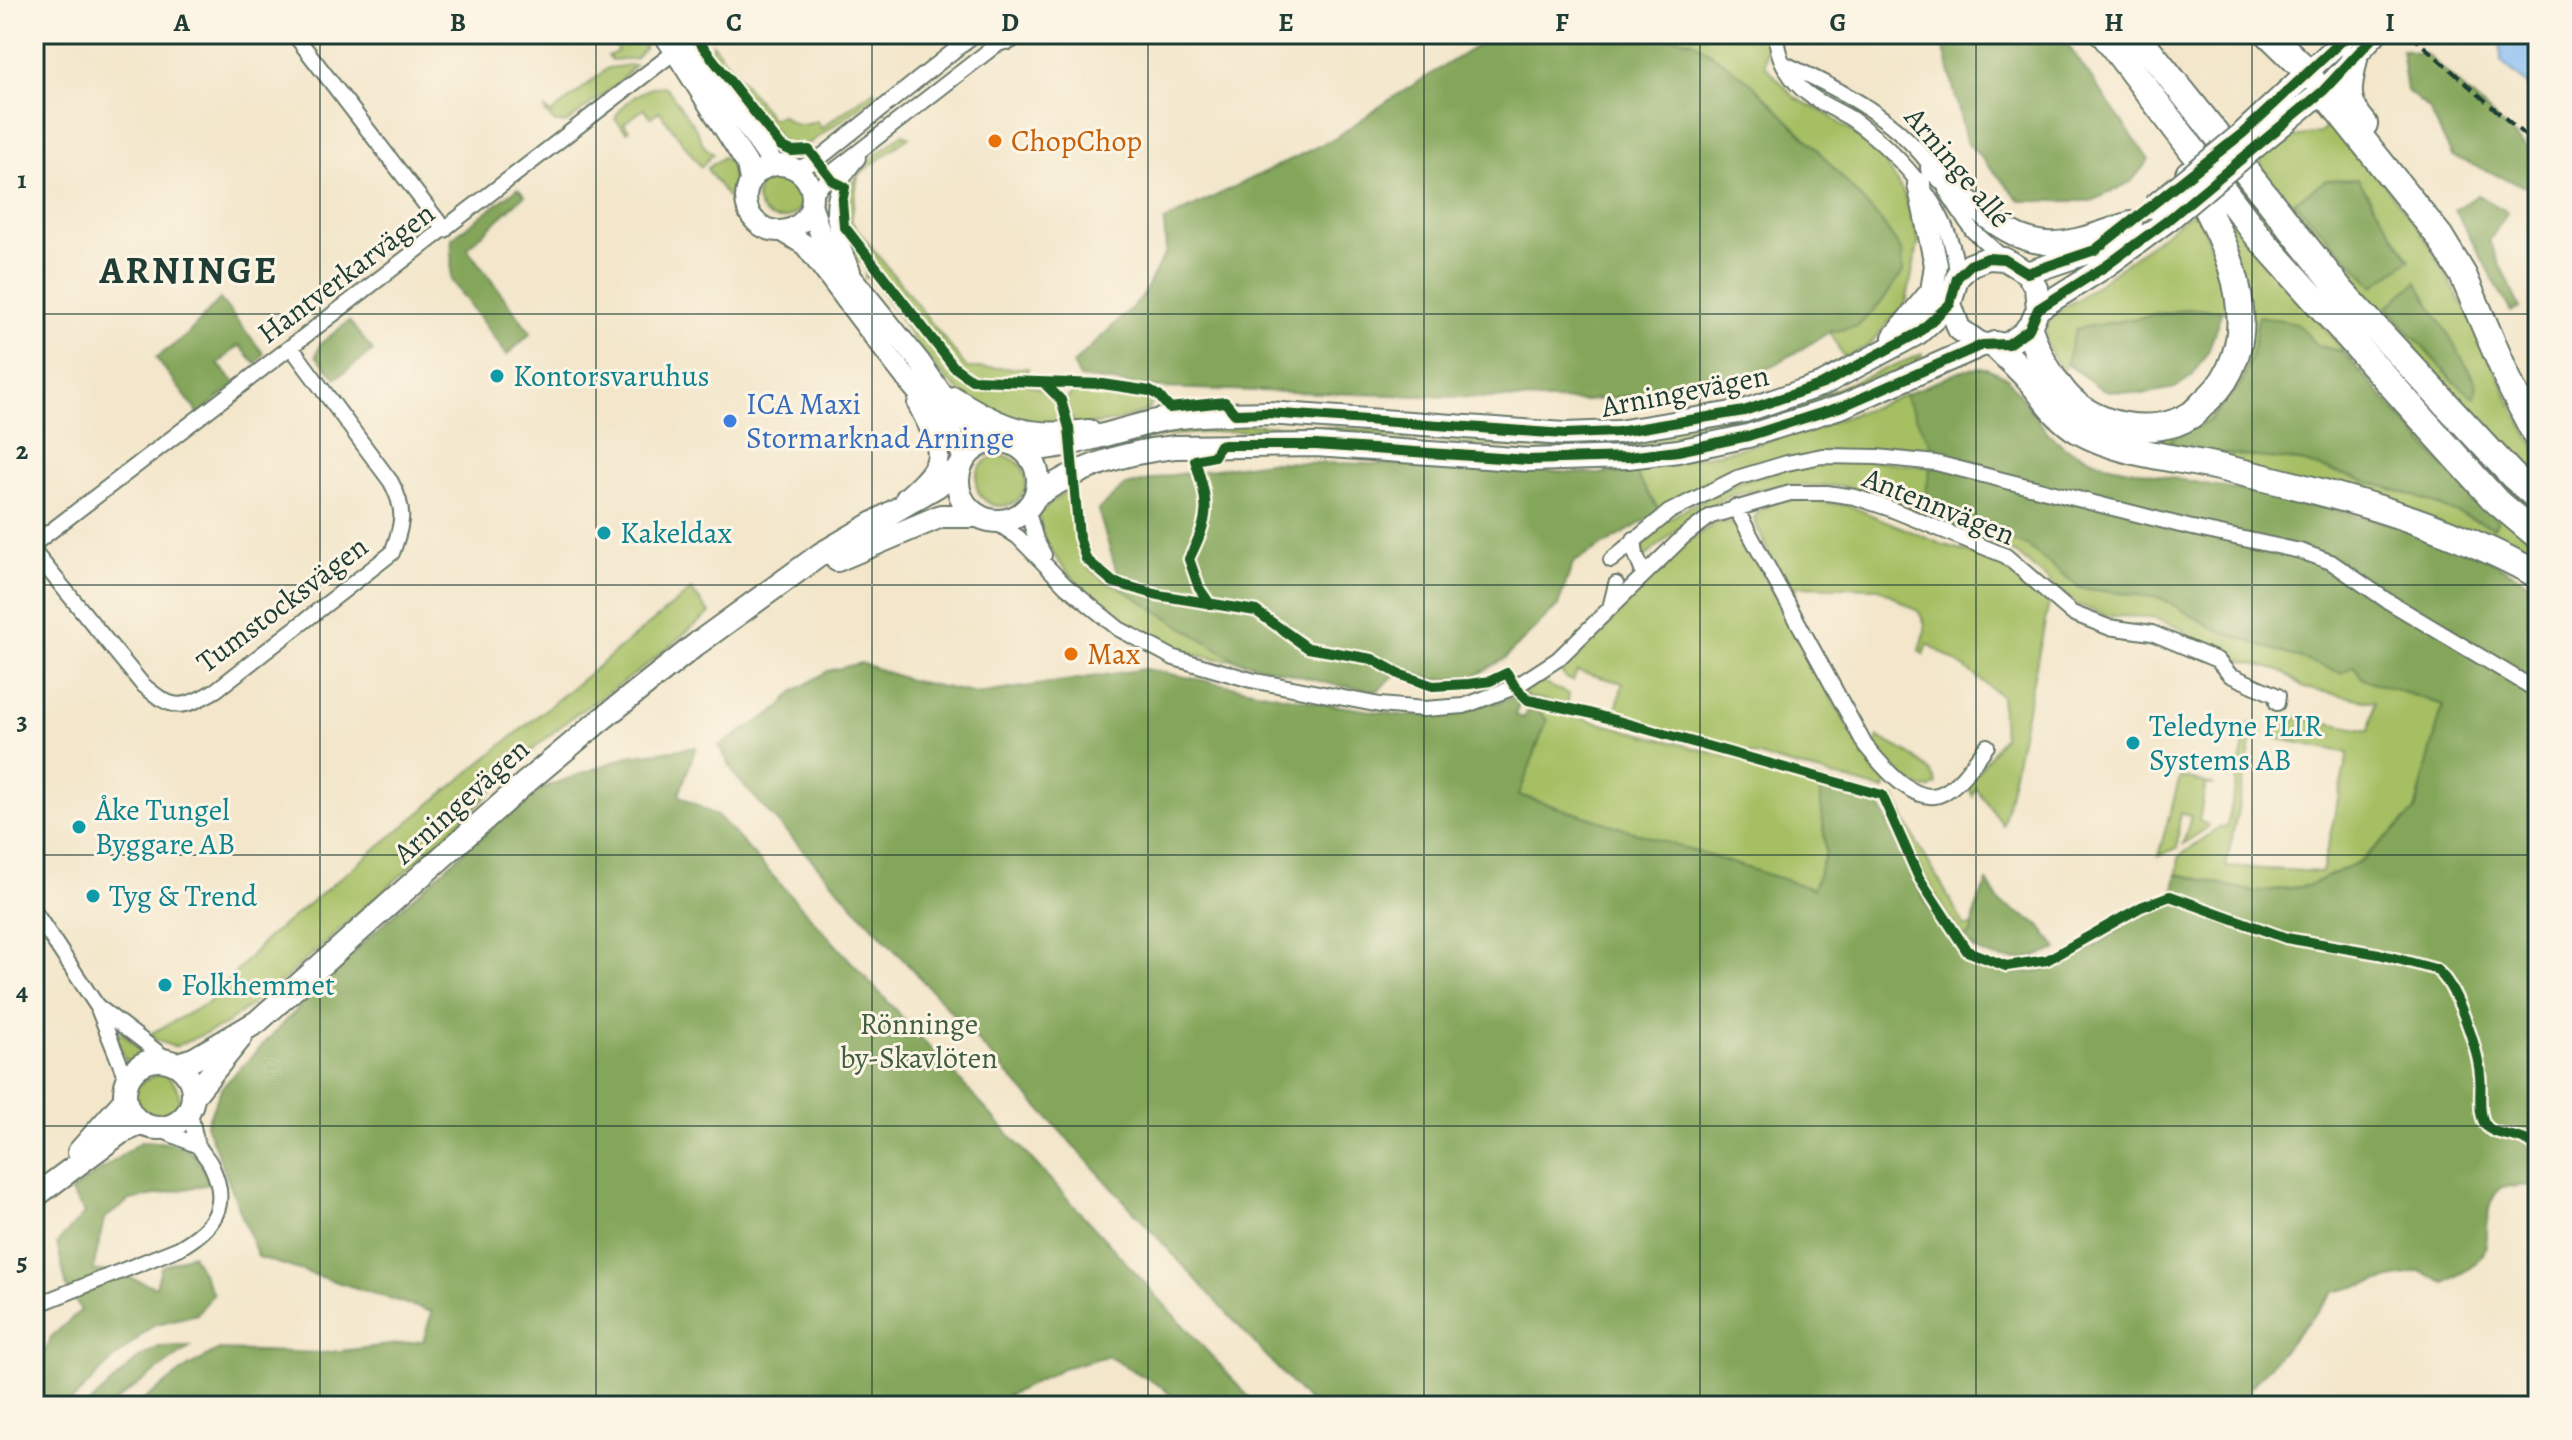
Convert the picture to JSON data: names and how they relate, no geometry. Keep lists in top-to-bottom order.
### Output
{
  "streets": {
    "main road": ["Arningevägen"],
    "street": [
      "Arninge allé",
      "Hantverkarvägen",
      "Antennvägen",
      "Tumstocksvägen"
    ]
  },
  "crossings": [
    ["Arninge allé", "Arningevägen"],
    ["Hantverkarvägen", "Tumstocksvägen"],
    ["Arningevägen", "Antennvägen"]
  ],
  "districts": ["ARNINGE"],
  "parks": ["Rönninge by-Skavlöten"],
  "places": [
    "ChopChop",
    "Kontorsvaruhus",
    "ICA Maxi Stormarknad Arninge",
    "Kakeldax",
    "Max",
    "Teledyne FLIR Systems AB",
    "Åke Tungel Byggare AB",
    "Tyg & Trend",
    "Folkhemmet"
  ],
  "grid": {
    "columns": [
      "A",
      "B",
      "C",
      "D",
      "E",
      "F",
      "G",
      "H",
      "I"
    ],
    "rows": [
      "1",
      "2",
      "3",
      "4",
      "5"
    ]
  }
}
